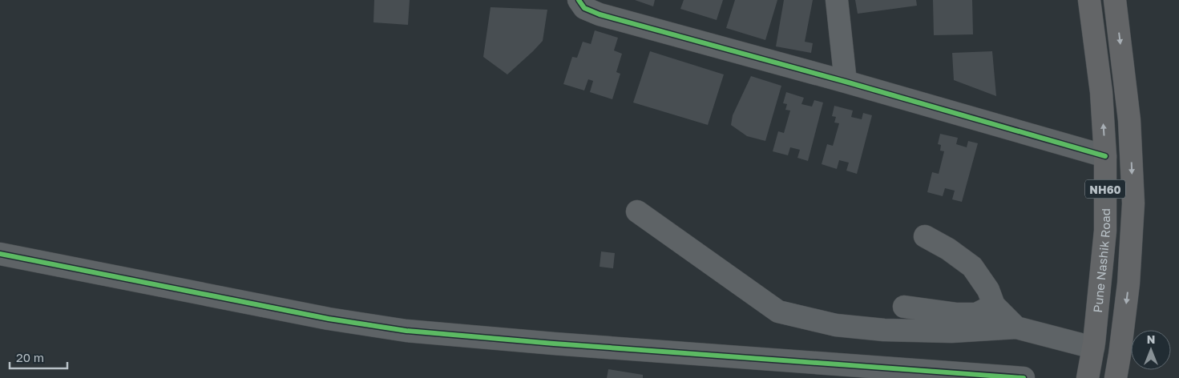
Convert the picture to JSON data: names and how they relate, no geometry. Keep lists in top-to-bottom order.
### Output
{
  "streets": {
    "highway": ["NH60", "Pune Nashik Road"]
  },
  "scale_bar": "20 m",
  "north": "top"
}
